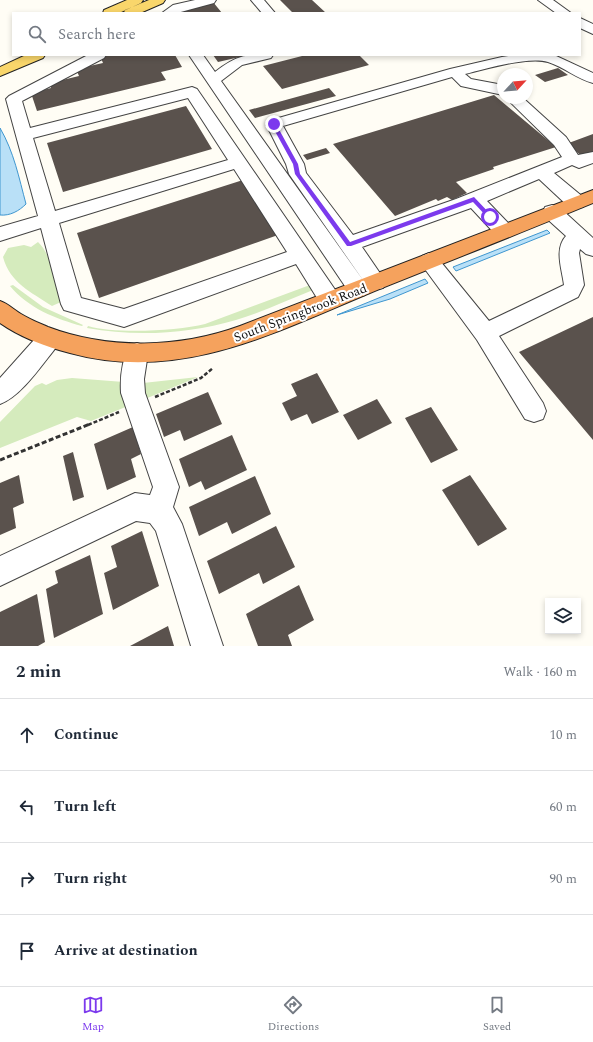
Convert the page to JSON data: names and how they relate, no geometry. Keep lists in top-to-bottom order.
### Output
{
  "streets": {
    "highway": ["South Springbrook Road"]
  },
  "north": "top right",
  "page": {
    "search": "Search here",
    "heading": ["2 min", "Walk · 160 m"],
    "list": [
      ["Continue", "10 m"],
      ["Turn left", "60 m"],
      ["Turn right", "90 m"],
      "Arrive at destination"
    ],
    "nav": ["Map", "Directions", "Saved"]
  }
}
